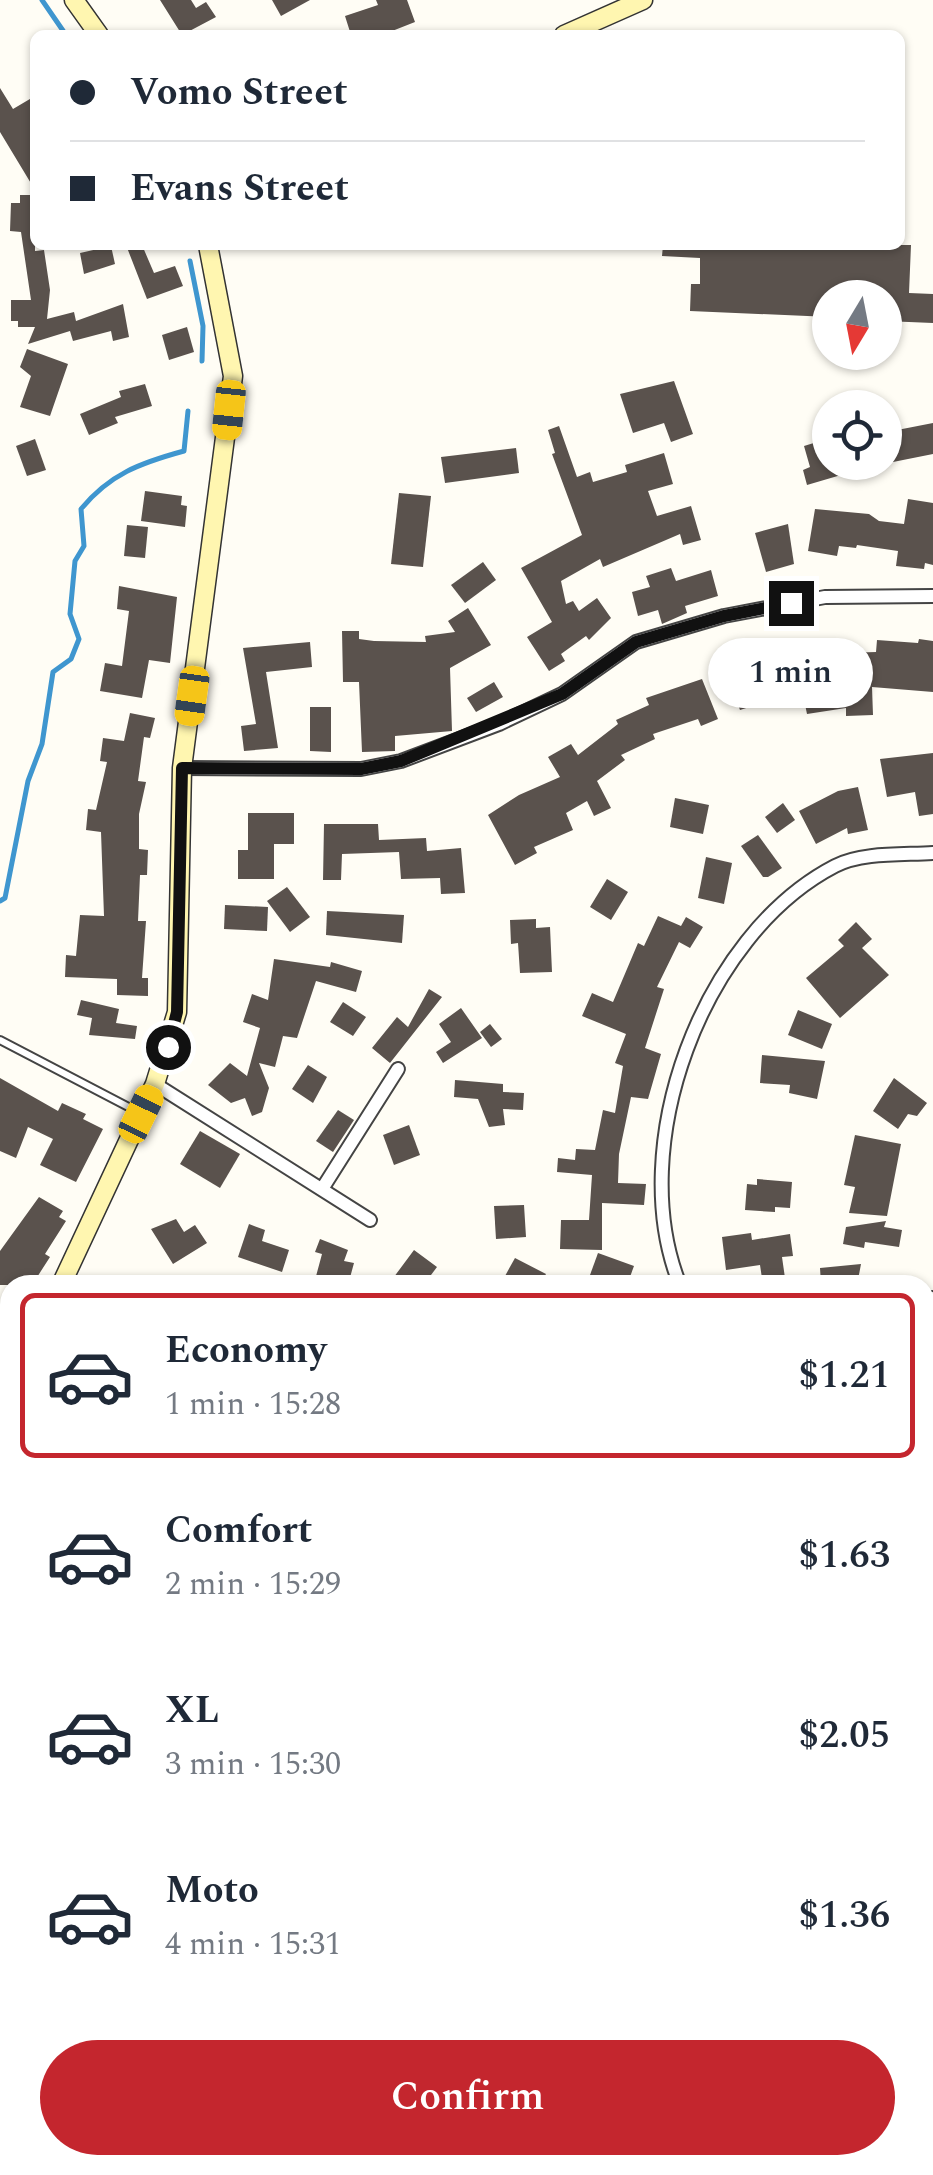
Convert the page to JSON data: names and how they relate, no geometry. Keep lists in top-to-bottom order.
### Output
{
  "north": "bottom",
  "page": {
    "banner": ["Vomo Street", "Evans Street"],
    "bubble": "1 min",
    "list": [
      {
        "name": "Economy",
        "note": "1 min · 15:28",
        "value": "$1.21"
      },
      {
        "name": "Comfort",
        "note": "2 min · 15:29",
        "value": "$1.63"
      },
      {
        "name": "XL",
        "note": "3 min · 15:30",
        "value": "$2.05"
      },
      {
        "name": "Moto",
        "note": "4 min · 15:31",
        "value": "$1.36"
      }
    ],
    "buttons": "Confirm"
  }
}
